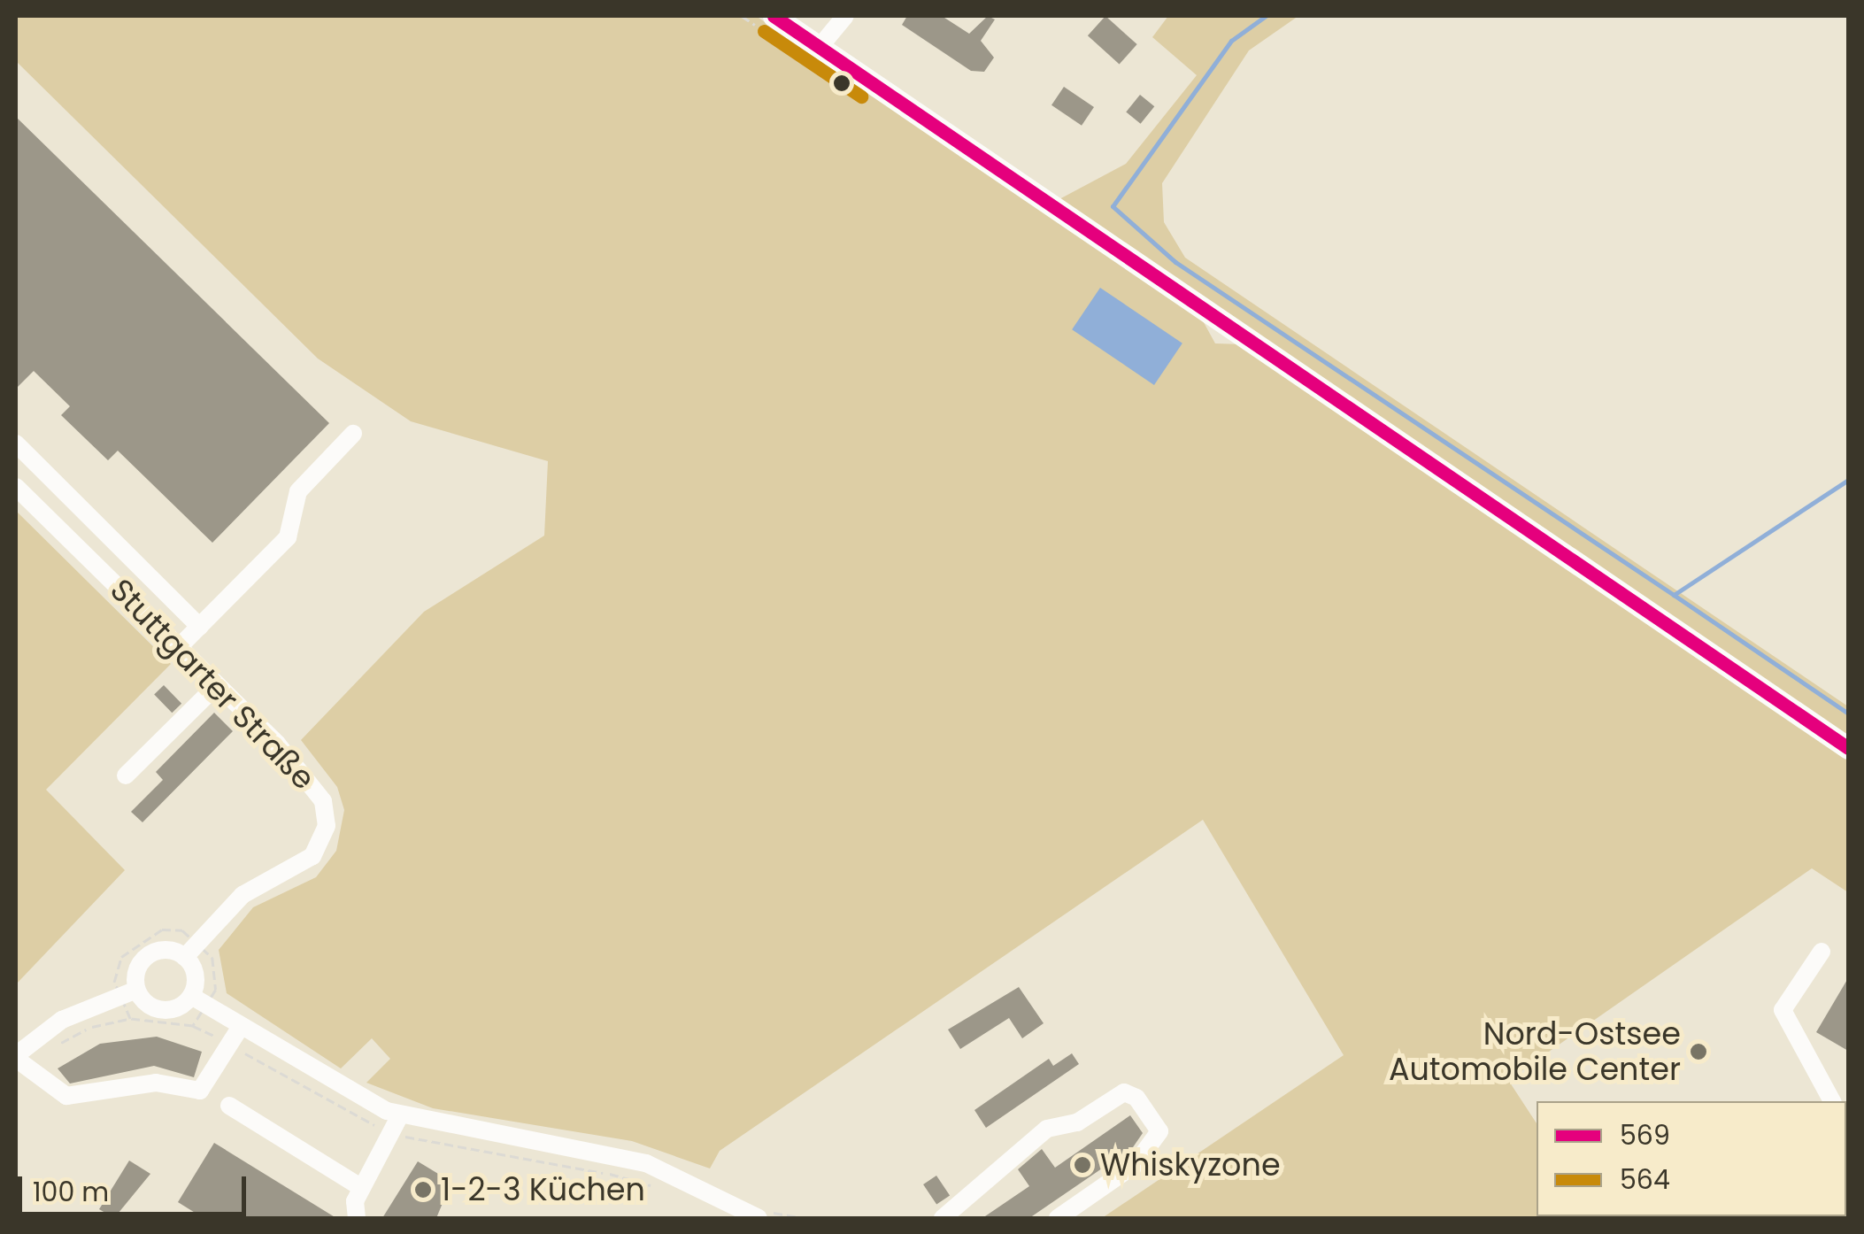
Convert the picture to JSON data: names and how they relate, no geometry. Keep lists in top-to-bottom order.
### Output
{
  "streets": {
    "street": ["Stuttgarter Straße"]
  },
  "places": ["Nord-Ostsee Automobile Center", "Whiskyzone", "1-2-3 Küchen"],
  "lines": ["transit line 569", "transit line 564"],
  "legend": ["569", "564"],
  "scale_bar": "100 m"
}
